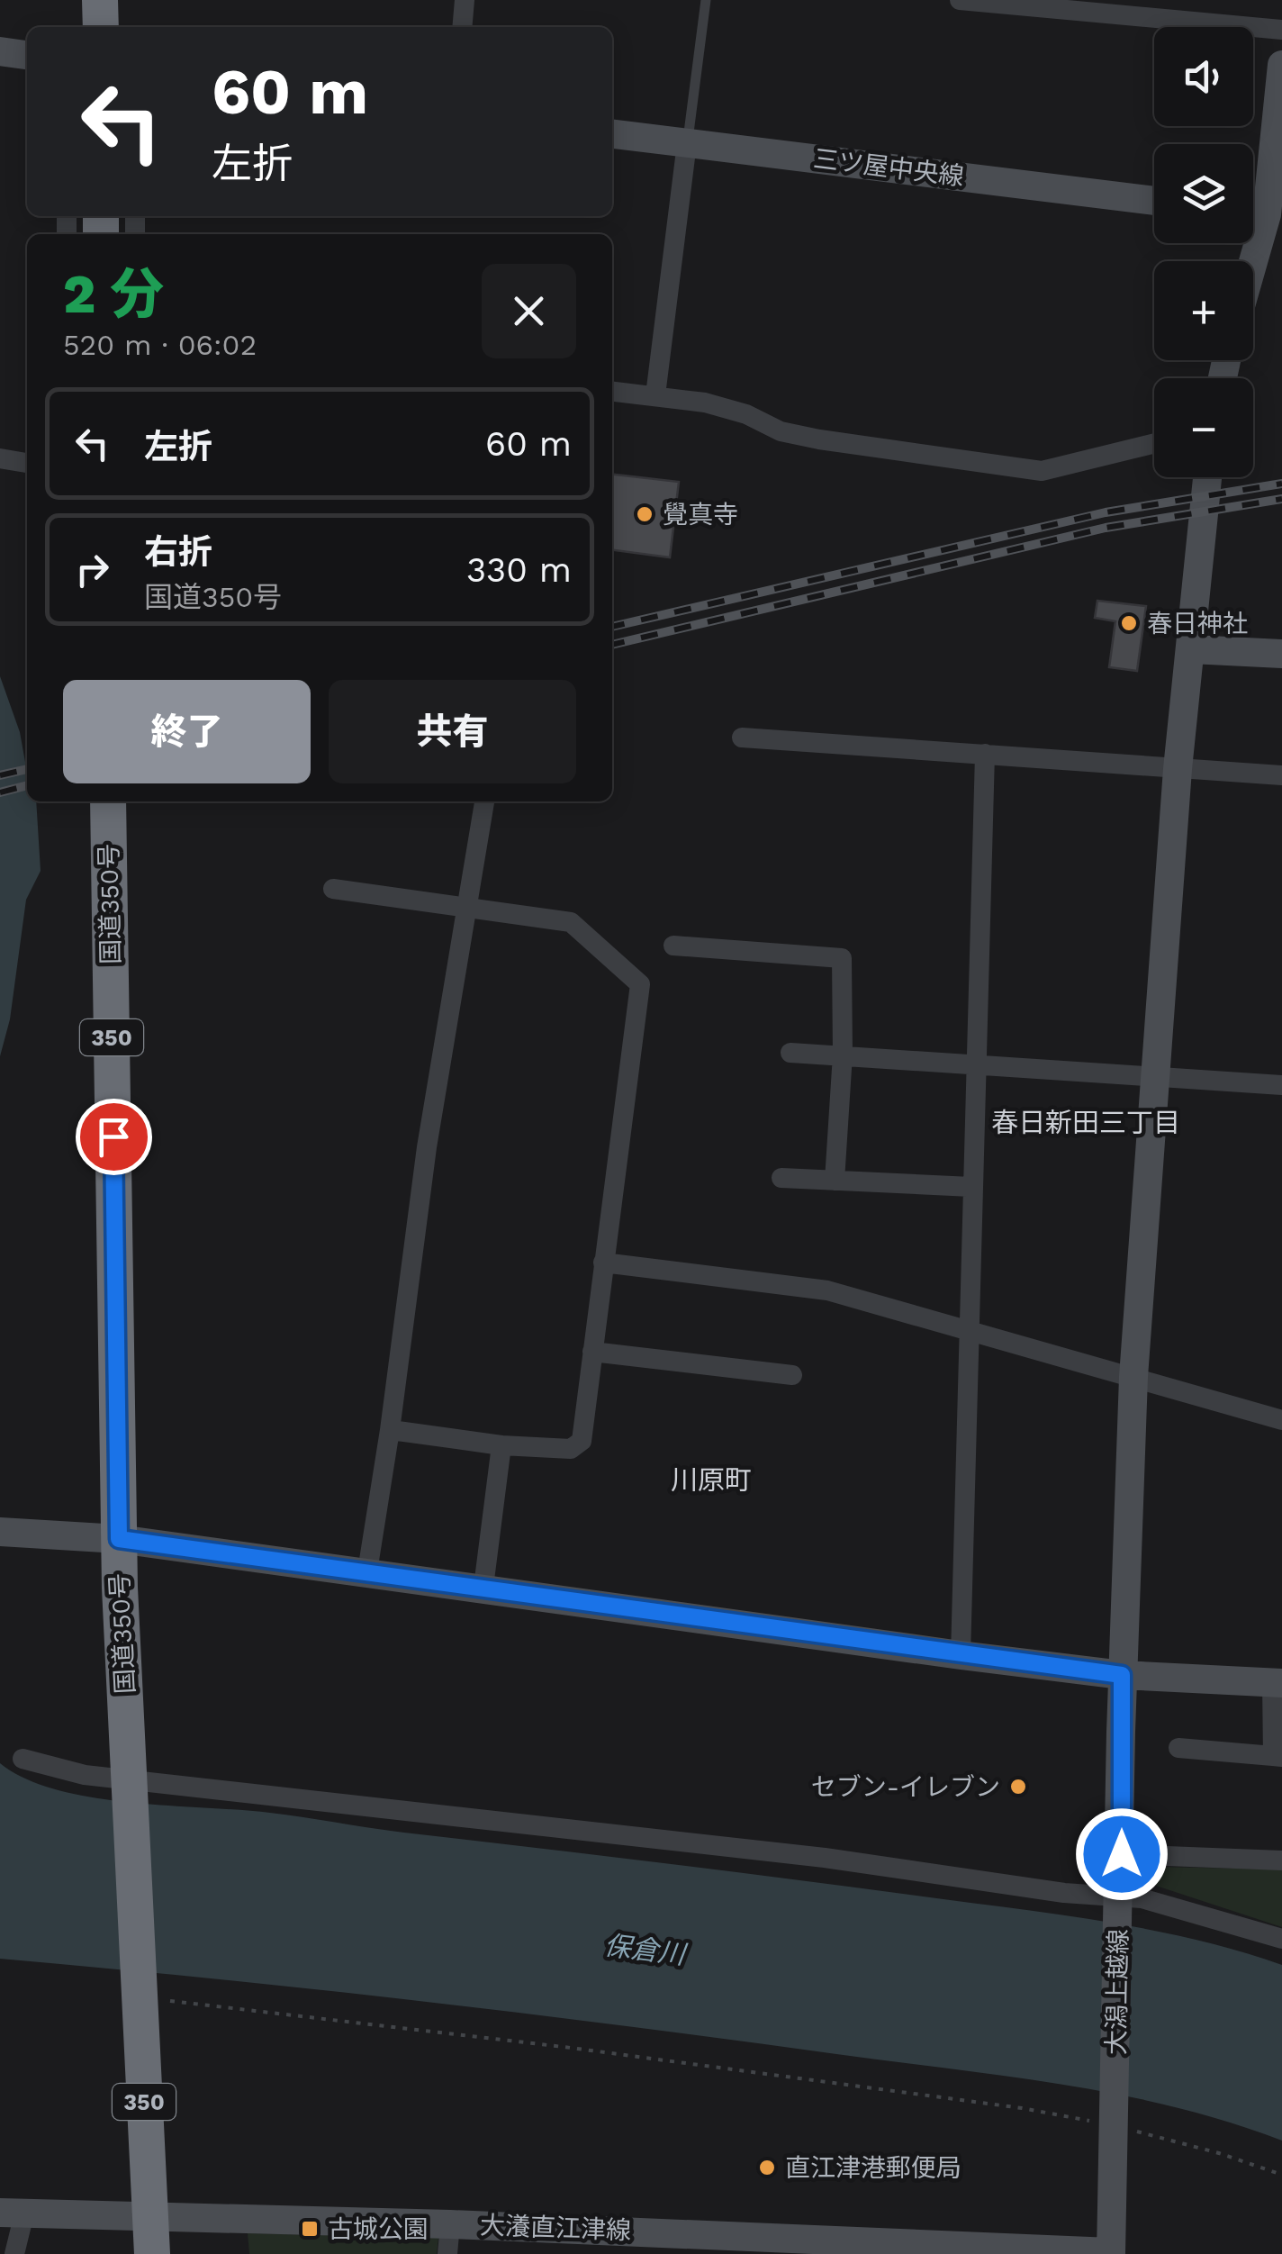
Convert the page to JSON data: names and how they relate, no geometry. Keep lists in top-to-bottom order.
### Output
{
  "streets": {
    "highway": ["国道350号", "350"],
    "main road": ["三ツ屋中央線", "大潟上越線", "大瀁直江津線"]
  },
  "crossings": [
    ["国道350号", "大瀁直江津線"],
    ["大潟上越線", "大瀁直江津線"]
  ],
  "districts": ["春日新田三丁目", "川原町"],
  "water": ["保倉川"],
  "places": {
    "other": [
      "覺真寺",
      "春日神社",
      "セブン-イレブン",
      "直江津港郵便局"
    ],
    "transit": ["古城公園"]
  },
  "page": {
    "map_buttons": ["+", "−"],
    "turn": ["60 m", "左折"],
    "heading": ["2 分", "520 m · 06:02"],
    "list": [
      {
        "name": "左折",
        "value": "60 m"
      },
      {
        "name": "右折",
        "note": "国道350号",
        "value": "330 m"
      }
    ],
    "buttons": ["終了", "共有"]
  }
}
